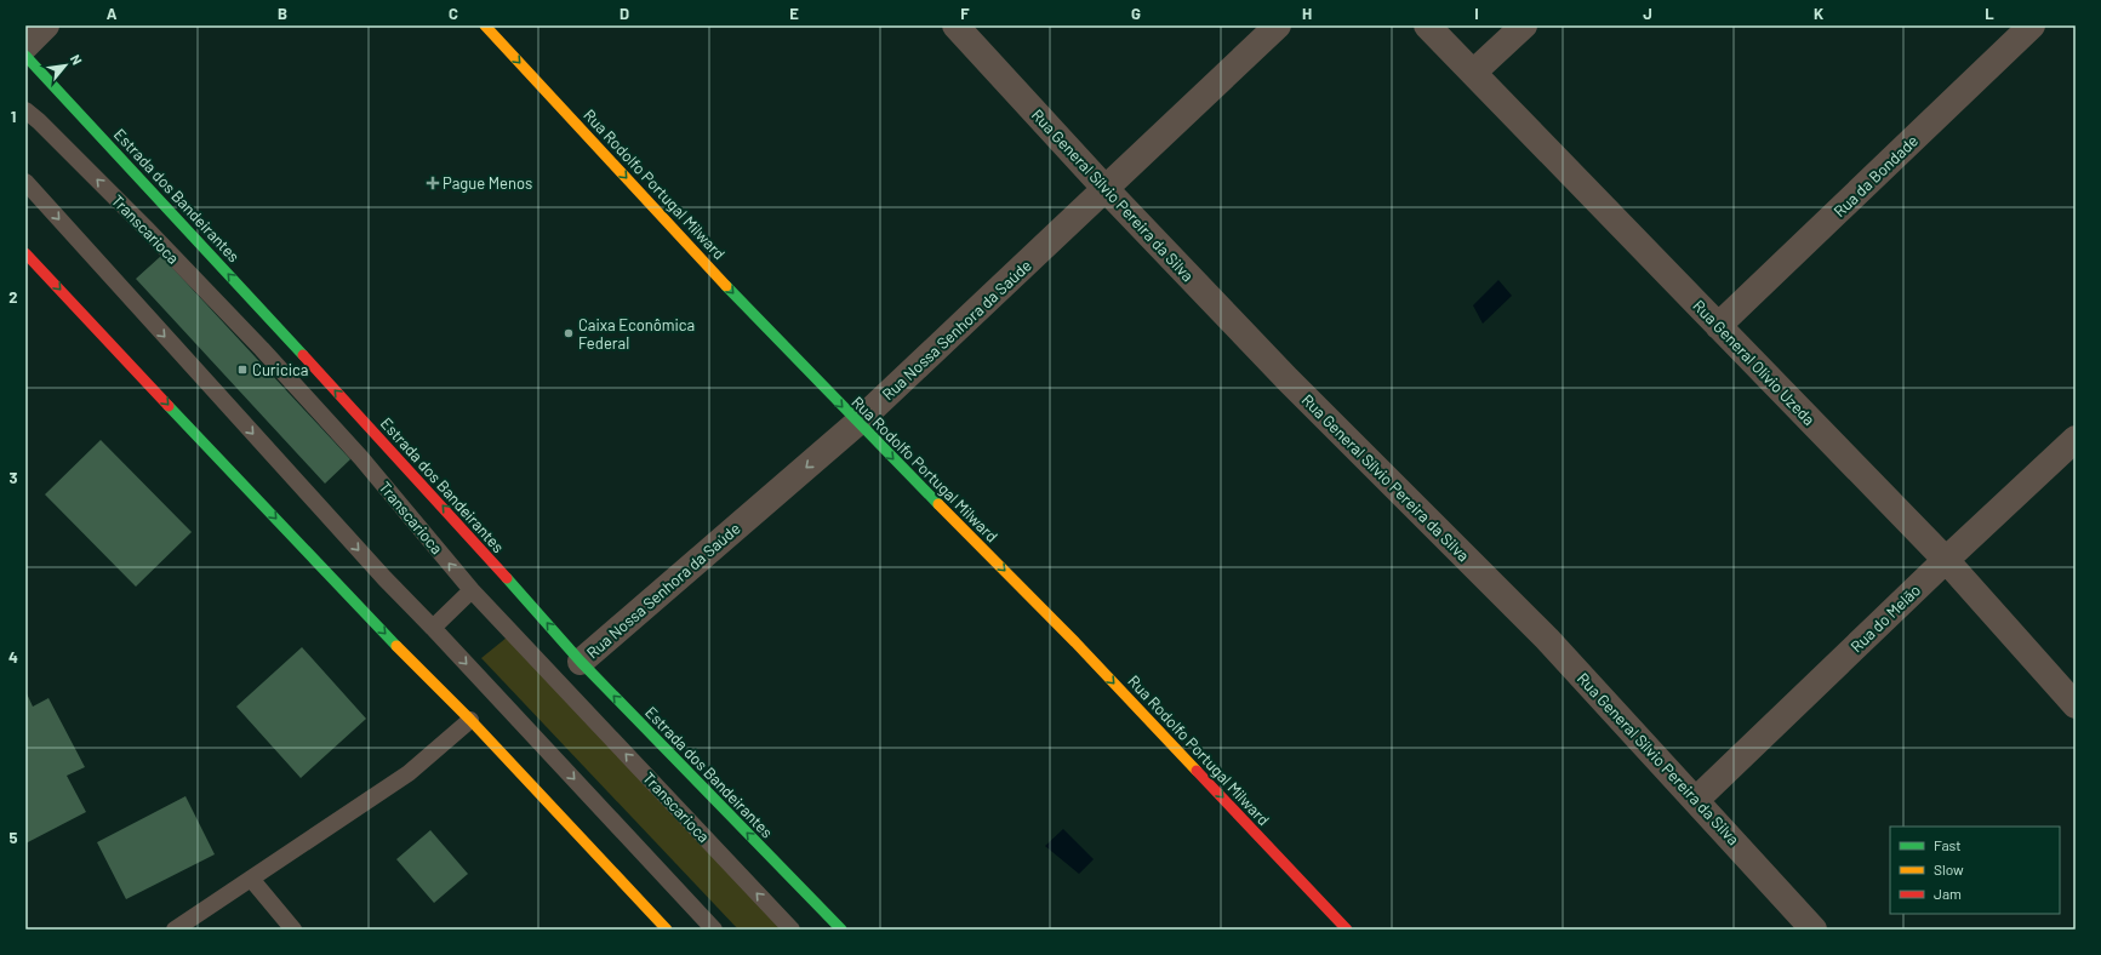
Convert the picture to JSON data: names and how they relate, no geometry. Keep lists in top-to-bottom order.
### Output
{
  "streets": {
    "main road": ["Rua Rodolfo Portugal Milward", "Estrada dos Bandeirantes"],
    "street": [
      "Rua da Bondade",
      "Rua General Sílvio Pereira da Silva",
      "Rua Nossa Senhora da Saúde",
      "Rua General Olívio Uzeda",
      "Rua do Melão"
    ],
    "lane": ["Transcarioca"]
  },
  "crossings": [
    ["Rua da Bondade", "Rua General Olívio Uzeda"],
    ["Rua Rodolfo Portugal Milward", "Rua Nossa Senhora da Saúde"],
    ["Estrada dos Bandeirantes", "Rua Nossa Senhora da Saúde"],
    ["Rua General Sílvio Pereira da Silva", "Rua Nossa Senhora da Saúde"],
    ["Rua General Sílvio Pereira da Silva", "Rua do Melão"],
    ["Rua General Olívio Uzeda", "Rua do Melão"]
  ],
  "one_way": ["Rua Rodolfo Portugal Milward", "Estrada dos Bandeirantes", "Rua Nossa Senhora da Saúde"],
  "places": {
    "health": ["Pague Menos"],
    "other": ["Caixa Econômica Federal"],
    "transit": ["Curicica"]
  },
  "legend": ["Fast", "Slow", "Jam"],
  "north": "top right",
  "grid": {
    "columns": [
      "A",
      "B",
      "C",
      "D",
      "E",
      "F",
      "G",
      "H",
      "I",
      "J",
      "K",
      "L"
    ],
    "rows": [
      "1",
      "2",
      "3",
      "4",
      "5"
    ]
  }
}
